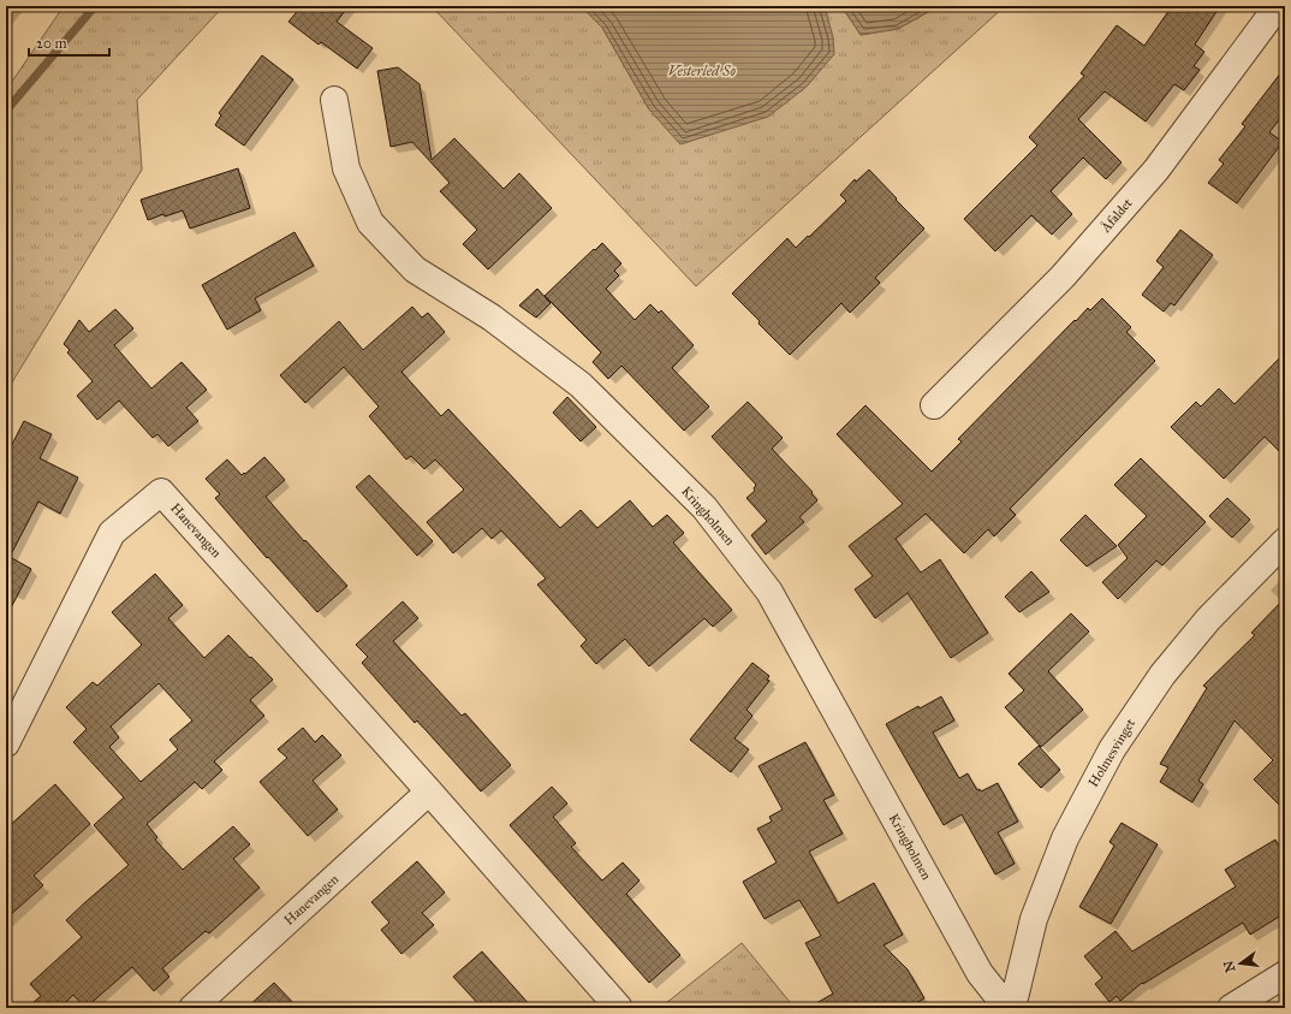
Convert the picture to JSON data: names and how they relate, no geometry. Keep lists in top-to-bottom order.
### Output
{
  "streets": {
    "street": [
      "Åfaldet",
      "Kringholmen",
      "Hanevangen",
      "Holmesvinget"
    ]
  },
  "water": ["Vesterled Sø"],
  "scale_bar": "20 m",
  "north": "left"
}
